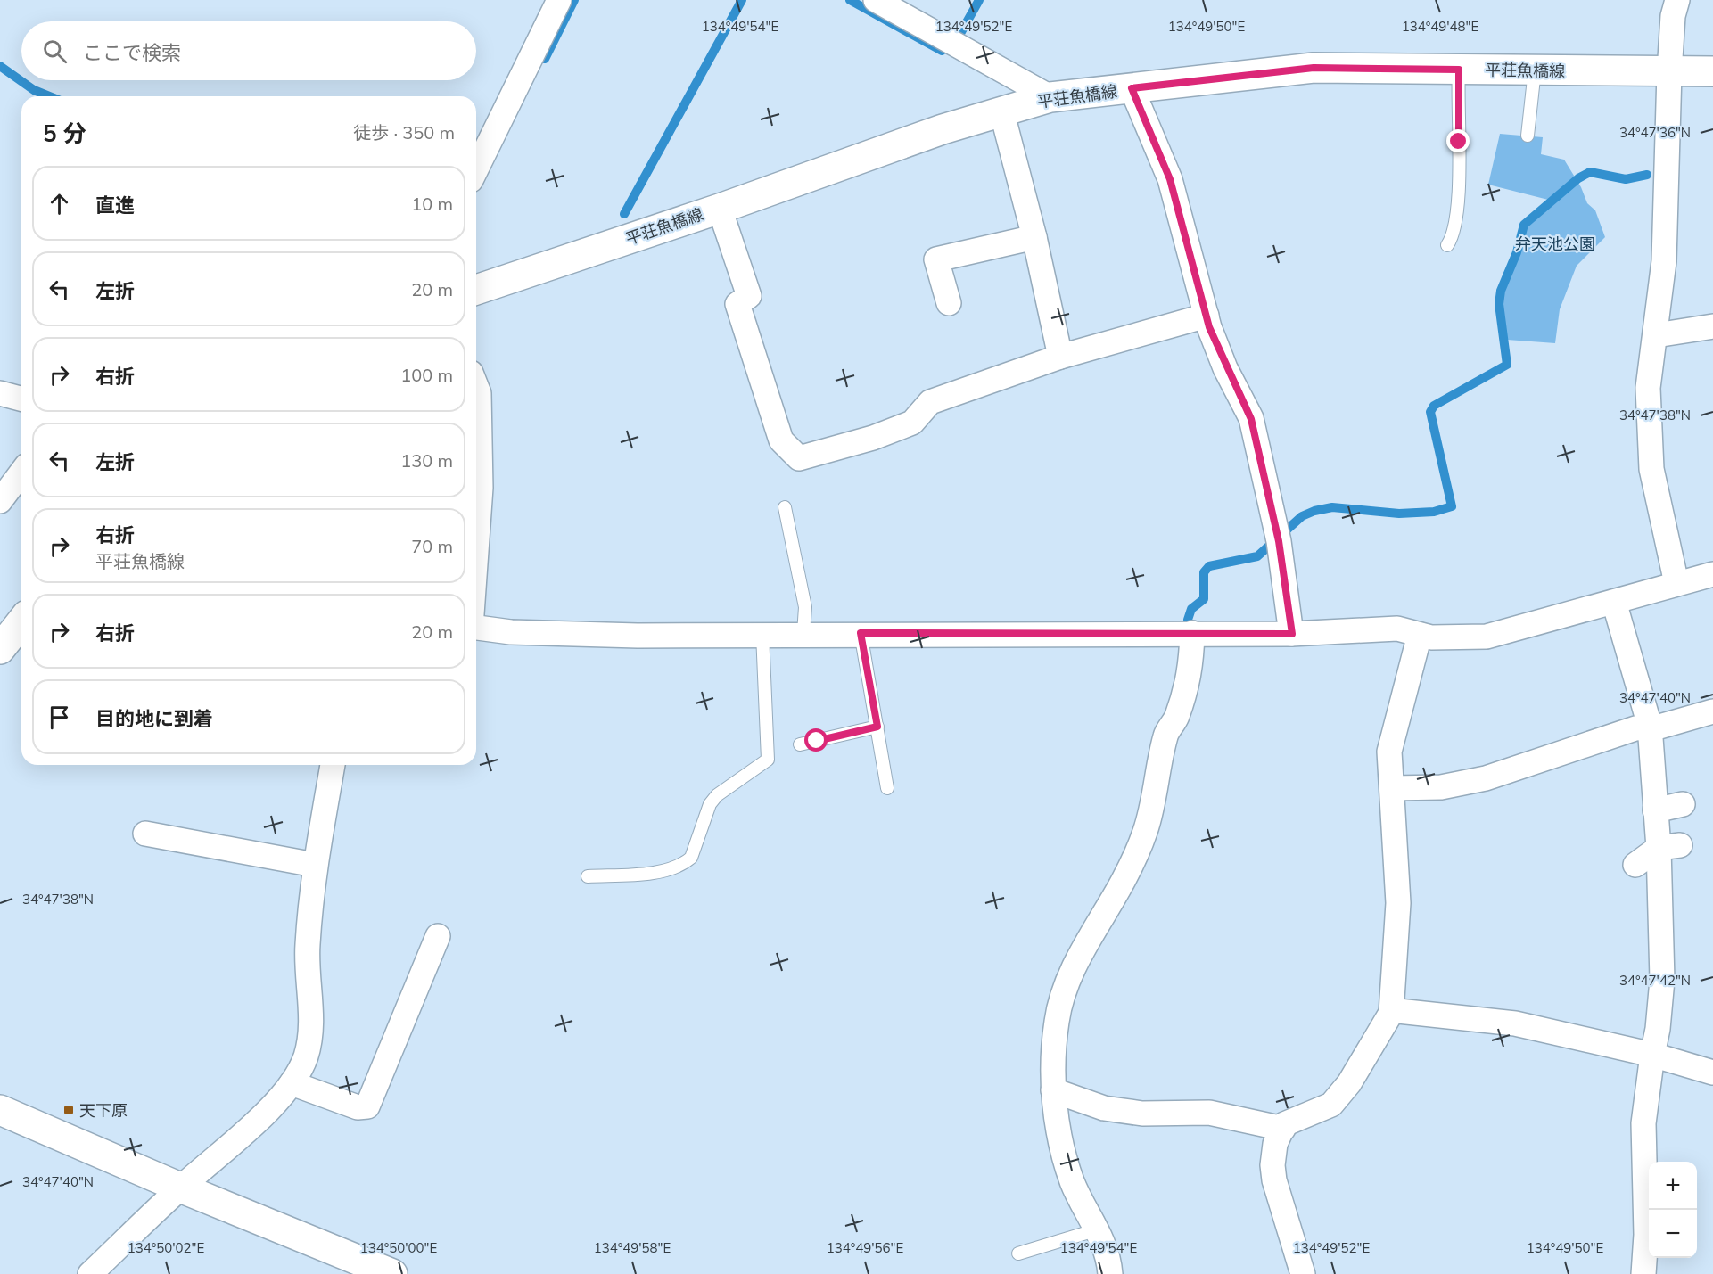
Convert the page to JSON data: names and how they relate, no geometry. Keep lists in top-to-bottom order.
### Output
{
  "streets": {
    "main road": ["平荘魚橋線"]
  },
  "parks": ["弁天池公園"],
  "places": {
    "transit": ["天下原"]
  },
  "page": {
    "search": "ここで検索",
    "heading": ["5 分", "徒歩 · 350 m"],
    "list": [
      ["直進", "10 m"],
      ["左折", "20 m"],
      ["右折", "100 m"],
      ["左折", "130 m"],
      ["右折", "平荘魚橋線", "70 m"],
      ["右折", "20 m"],
      "目的地に到着"
    ],
    "map_buttons": ["+", "−"]
  },
  "coordinates": [
    "134°49'54\"E",
    "134°49'52\"E",
    "134°49'50\"E",
    "134°49'48\"E",
    "34°47'36\"N",
    "34°47'38\"N",
    "34°47'40\"N",
    "34°47'42\"N",
    "134°50'02\"E",
    "134°50'00\"E",
    "134°49'58\"E",
    "134°49'56\"E"
  ]
}
